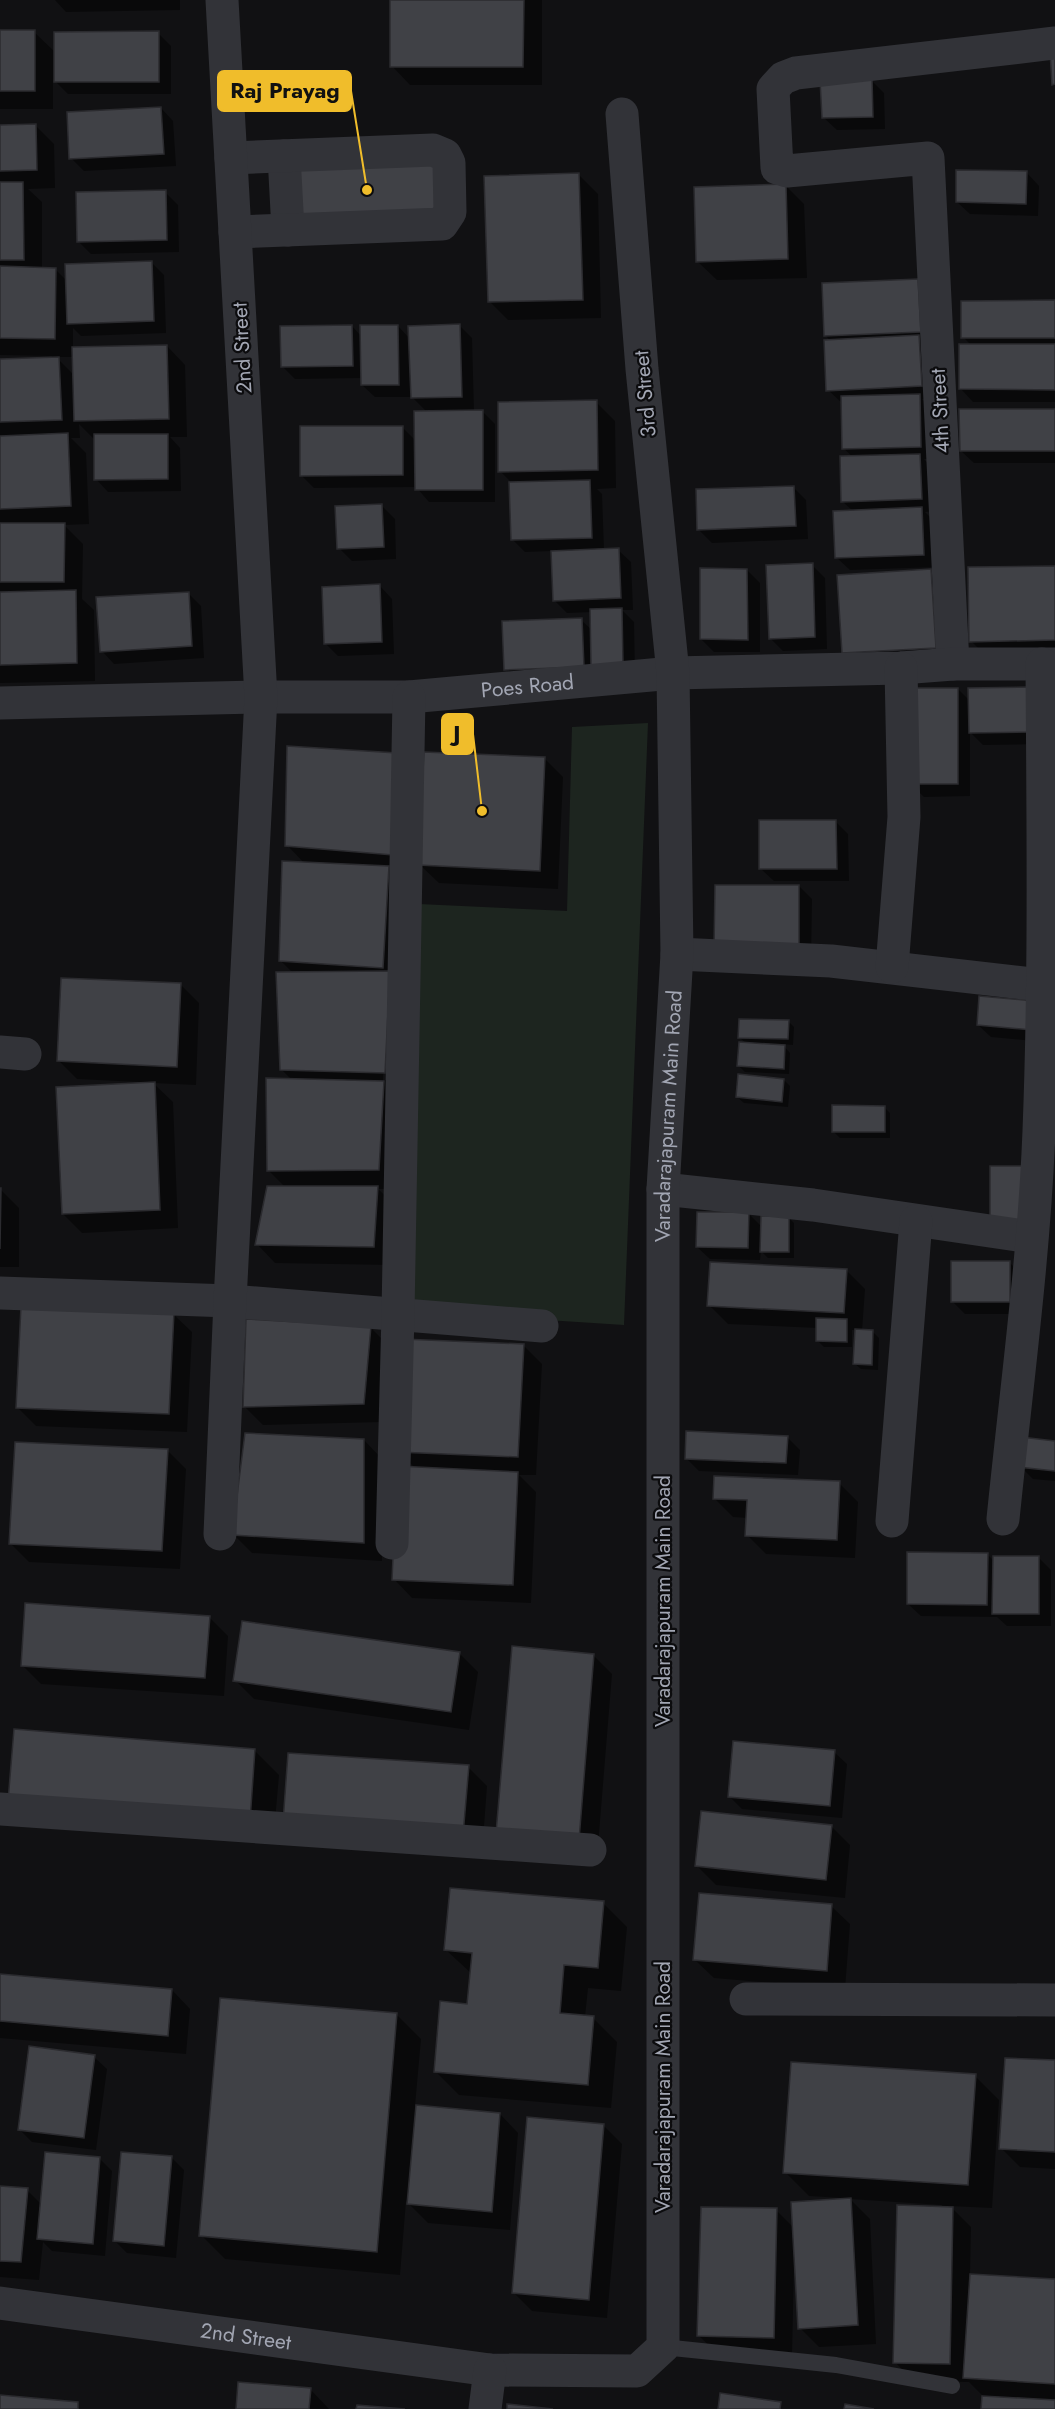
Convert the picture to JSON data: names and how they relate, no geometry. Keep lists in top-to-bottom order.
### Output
{
  "streets": {
    "street": [
      "2nd Street",
      "3rd Street",
      "4th Street",
      "Poes Road",
      "Varadarajapuram Main Road"
    ]
  },
  "crossings": [
    ["2nd Street", "Poes Road"],
    ["3rd Street", "Poes Road"],
    ["3rd Street", "Varadarajapuram Main Road"],
    ["4th Street", "Poes Road"],
    ["Poes Road", "Varadarajapuram Main Road"]
  ],
  "places": ["Raj Prayag", "J"]
}
